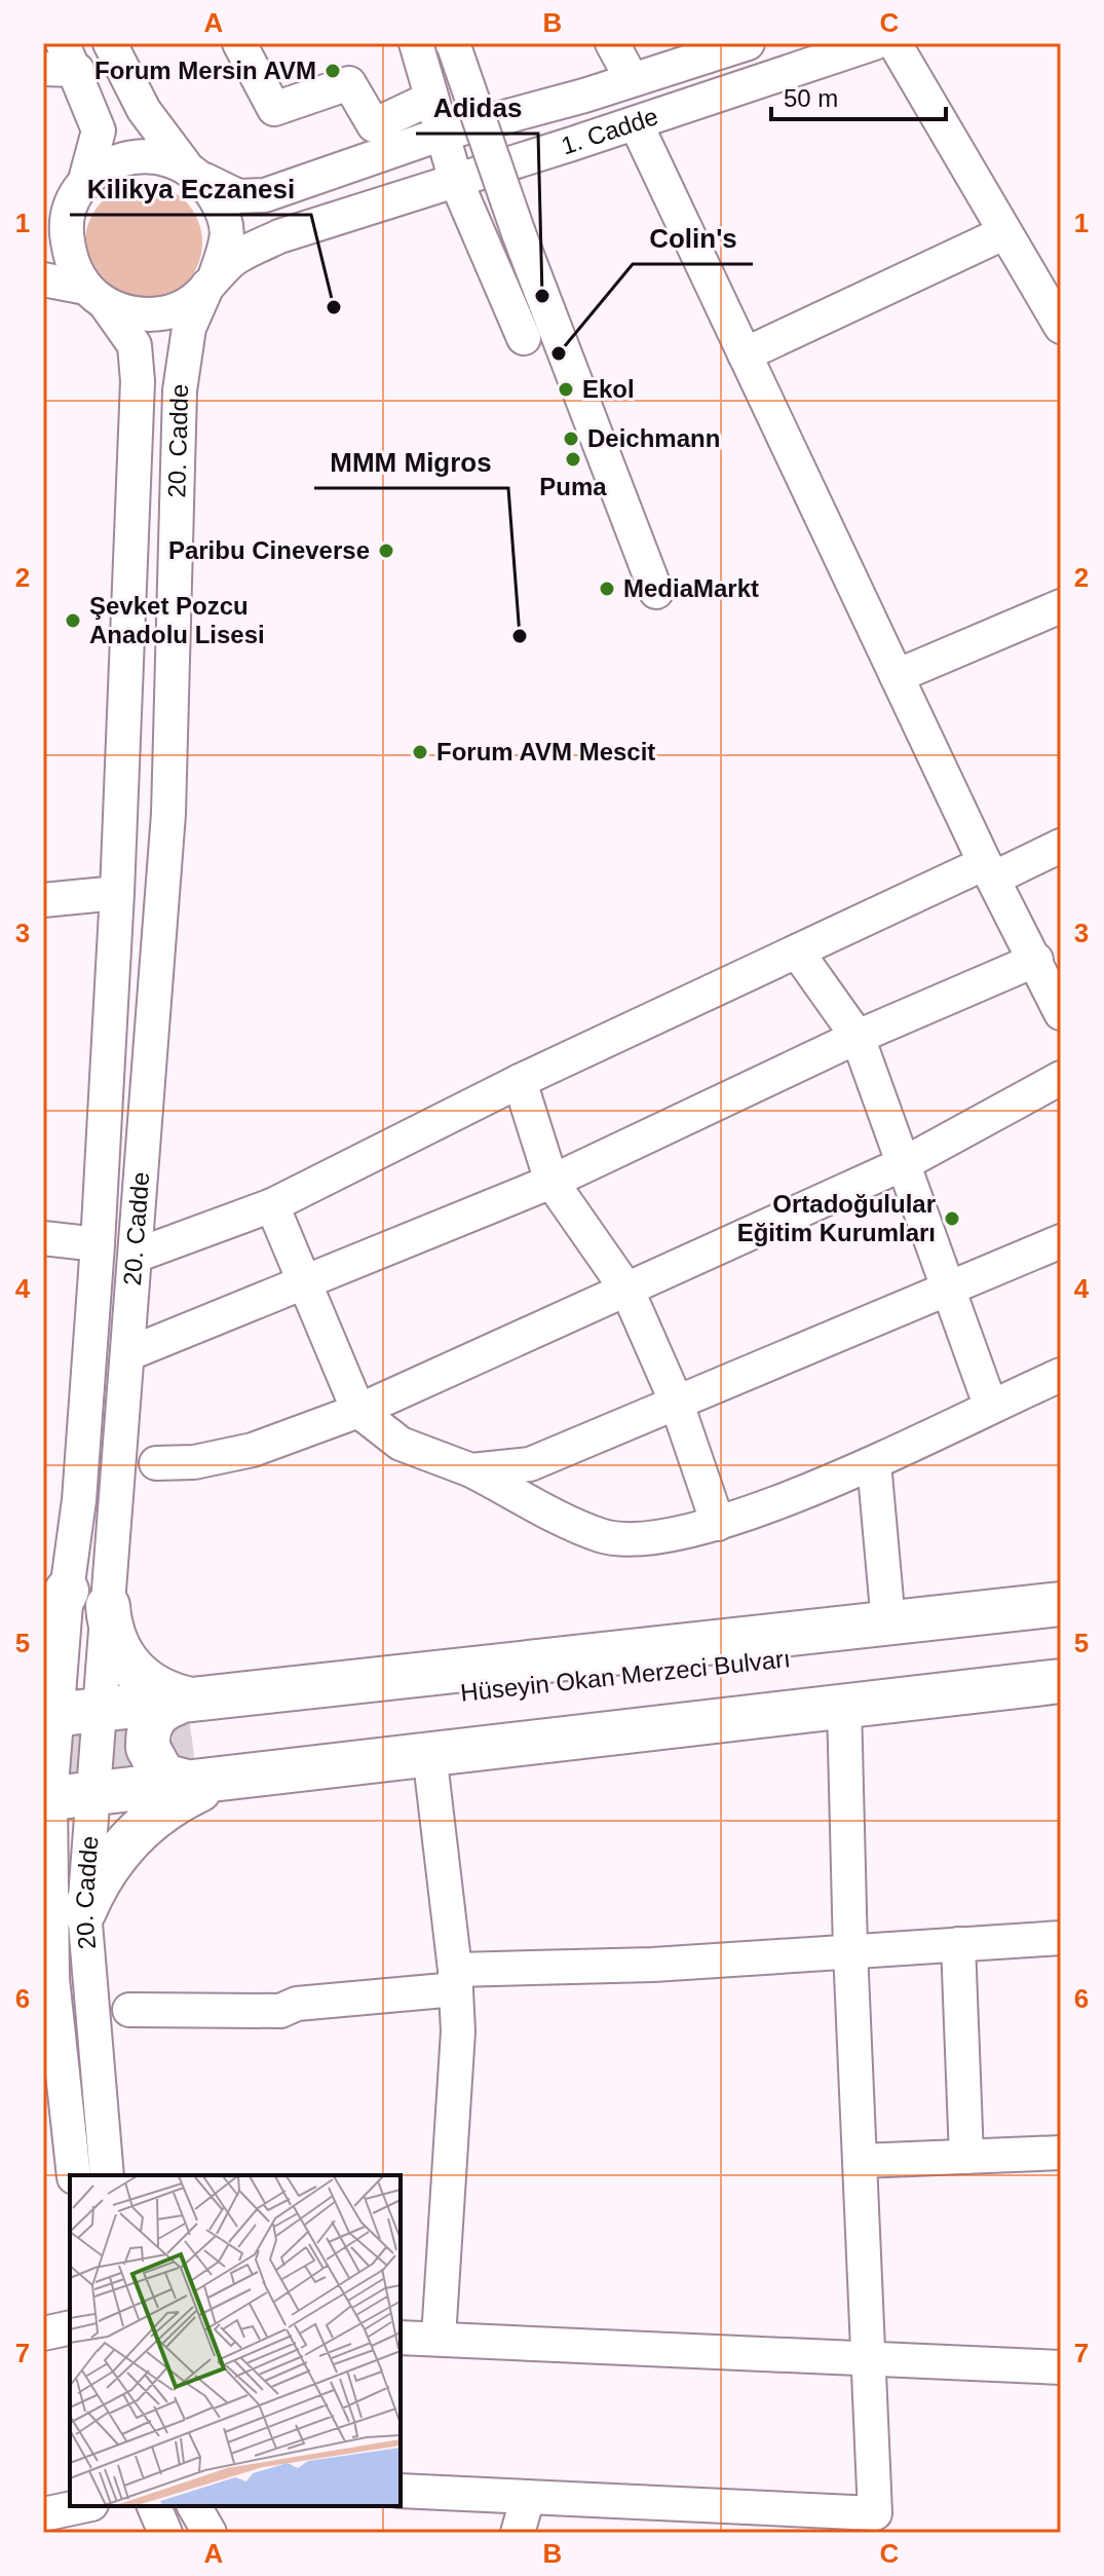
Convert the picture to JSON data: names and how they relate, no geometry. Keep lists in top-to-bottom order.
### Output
{
  "streets": {
    "main road": ["Hüseyin Okan Merzeci Bulvarı"],
    "street": ["1. Cadde", "20. Cadde"]
  },
  "crossings": [
    ["1. Cadde", "20. Cadde"]
  ],
  "places": [
    "Forum Mersin AVM",
    "Adidas",
    "Kilikya Eczanesi",
    "Colin's",
    "Ekol",
    "Deichmann",
    "Puma",
    "Paribu Cineverse",
    "MediaMarkt",
    "Şevket Pozcu Anadolu Lisesi",
    "MMM Migros",
    "Forum AVM Mescit",
    "Ortadoğulular Eğitim Kurumları"
  ],
  "scale_bar": "50 m",
  "grid": {
    "columns": ["A", "B", "C"],
    "rows": [
      "1",
      "2",
      "3",
      "4",
      "5",
      "6",
      "7"
    ]
  }
}
